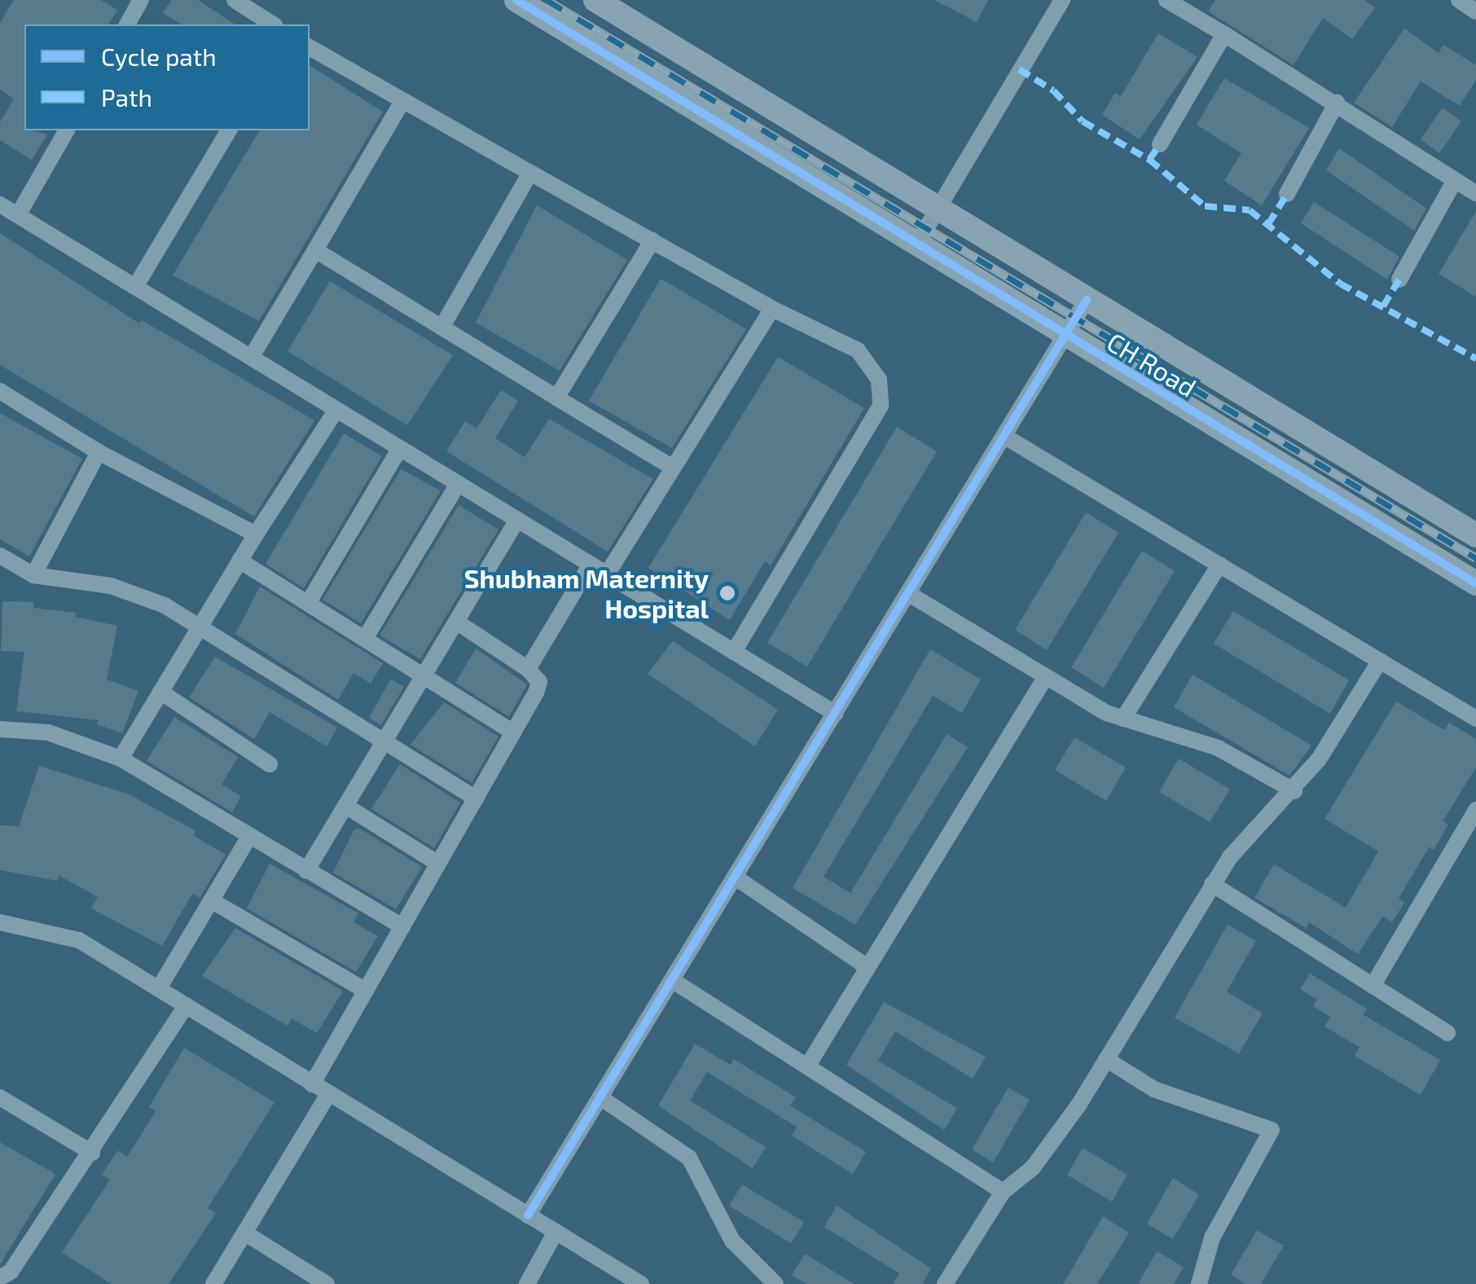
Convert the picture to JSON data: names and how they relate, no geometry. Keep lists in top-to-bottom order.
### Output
{
  "streets": {
    "street": ["CH Road"]
  },
  "places": ["Shubham Maternity Hospital"],
  "legend": ["Cycle path", "Path"]
}
